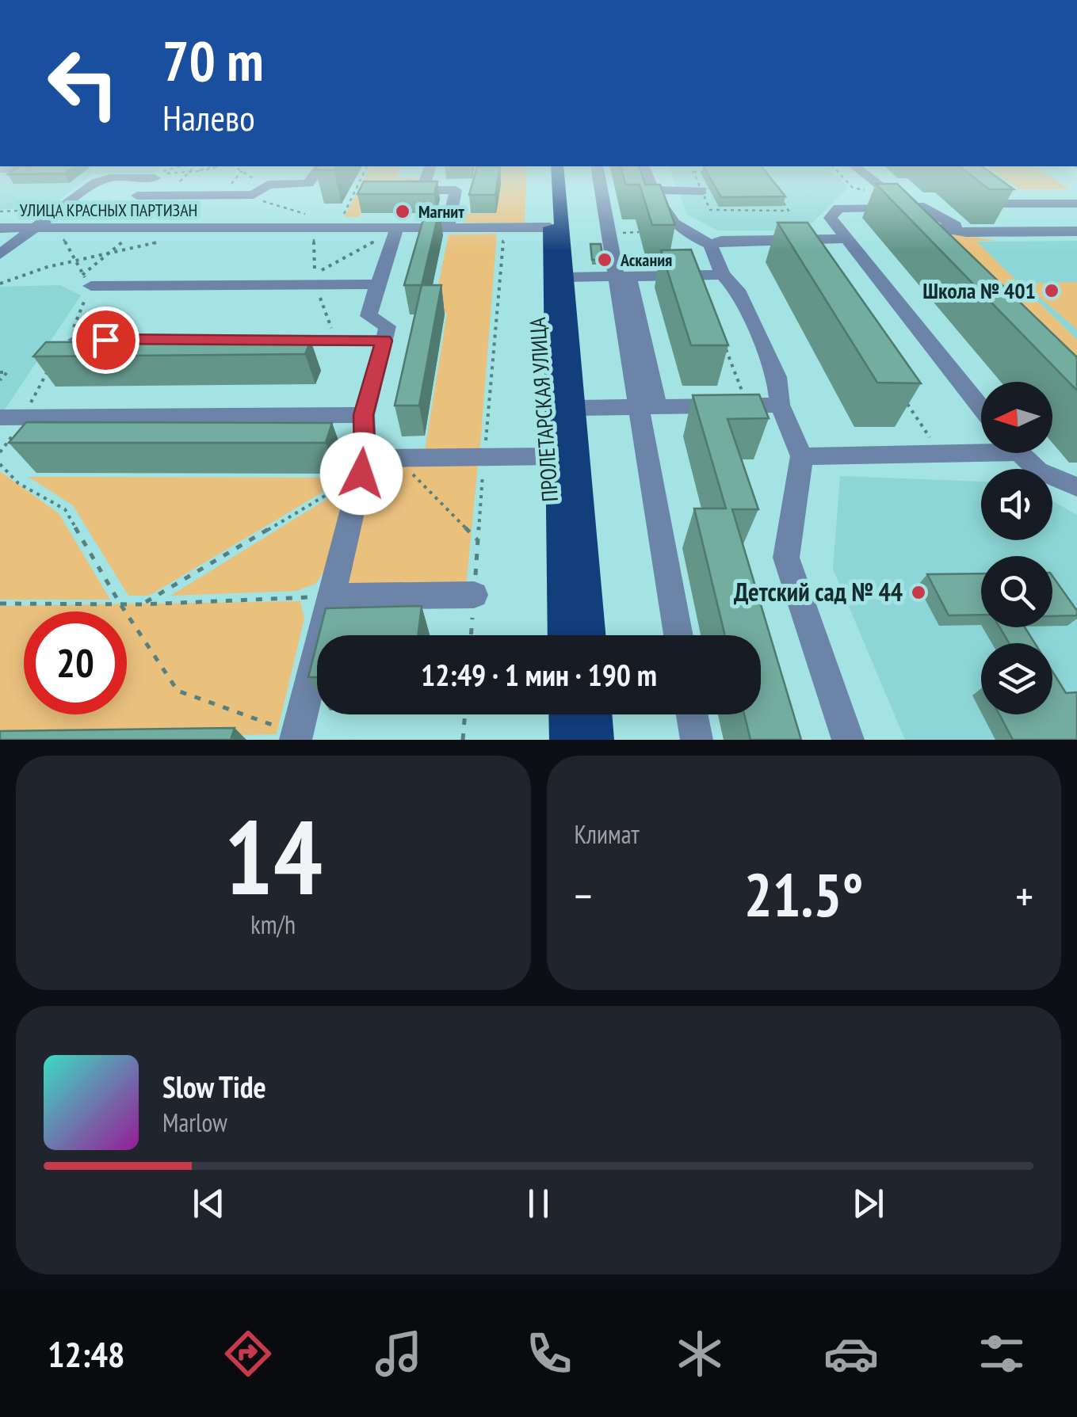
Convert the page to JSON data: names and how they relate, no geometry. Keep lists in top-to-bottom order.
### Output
{
  "streets": {
    "main road": ["ПРОЛЕТАРСКАЯ УЛИЦА"],
    "street": ["УЛИЦА КРАСНЫХ ПАРТИЗАН"]
  },
  "crossings": [
    ["УЛИЦА КРАСНЫХ ПАРТИЗАН", "ПРОЛЕТАРСКАЯ УЛИЦА"]
  ],
  "places": [
    "Магнит",
    "Аскания",
    "Школа № 401",
    "Детский сад № 44"
  ],
  "north": "left",
  "page": {
    "turn": ["70 m", "Налево"],
    "limit": "20",
    "trip": "12:49 · 1 мин · 190 m",
    "tile": [
      ["14", "km/h"],
      "Климат"
    ],
    "heat": ["−", "21.5°", "+"],
    "song": ["Slow Tide", "Marlow"],
    "tabs": "12:48"
  }
}
